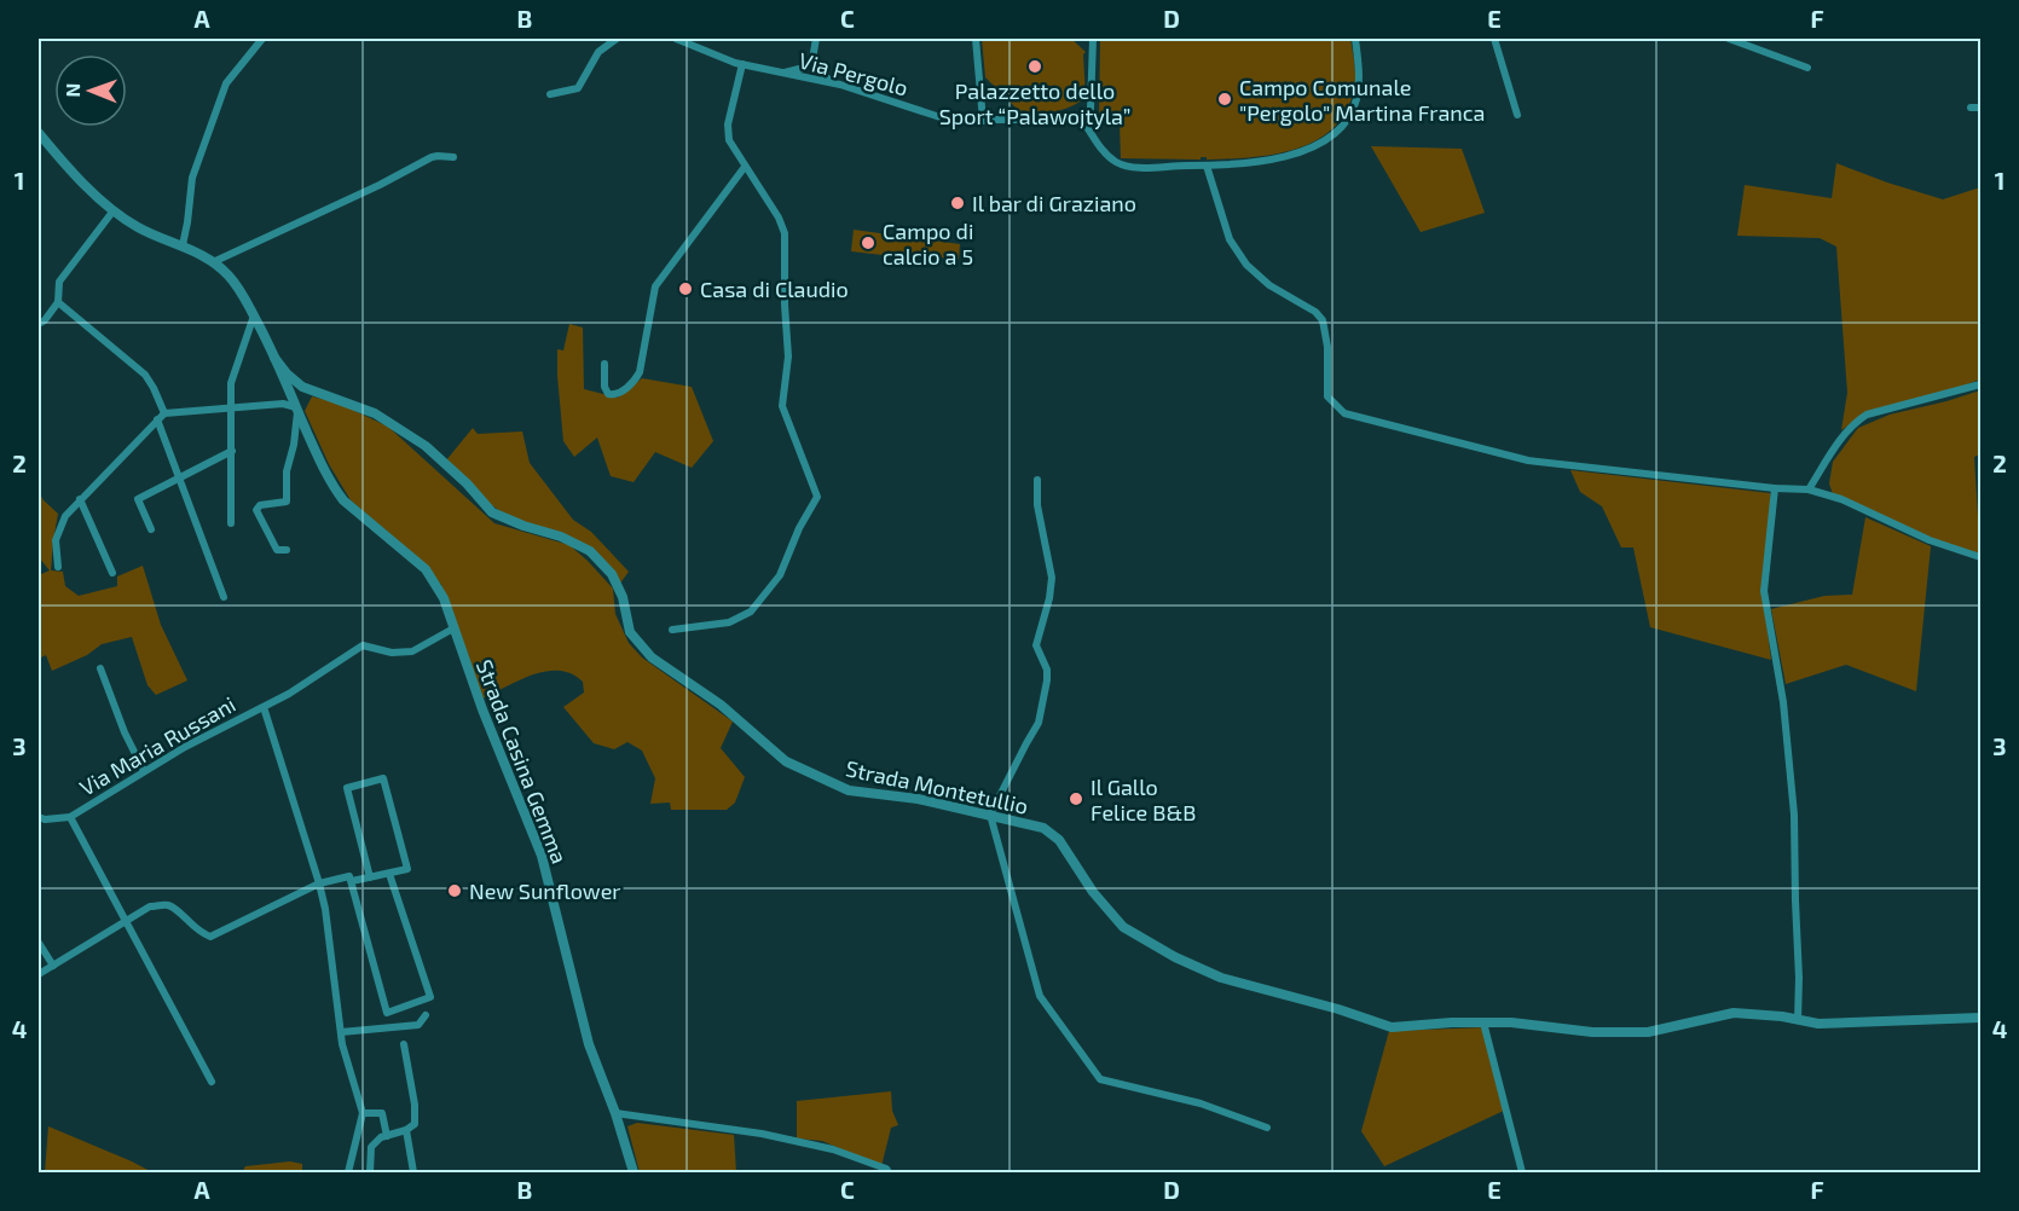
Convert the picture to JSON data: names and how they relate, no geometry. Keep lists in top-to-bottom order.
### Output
{
  "streets": {
    "street": [
      "Via Pergolo",
      "Via Maria Russani",
      "Strada Casina Gemma",
      "Strada Montetullio"
    ]
  },
  "crossings": [
    ["Via Maria Russani", "Strada Casina Gemma"]
  ],
  "places": [
    "Palazzetto dello Sport “Palawojtyla”",
    "Campo Comunale \"Pergolo\" Martina Franca",
    "Il bar di Graziano",
    "Campo di calcio a 5",
    "Casa di Claudio",
    "Il Gallo Felice B&B",
    "New Sunflower"
  ],
  "north": "left",
  "grid": {
    "columns": [
      "A",
      "B",
      "C",
      "D",
      "E",
      "F"
    ],
    "rows": [
      "1",
      "2",
      "3",
      "4"
    ]
  }
}
